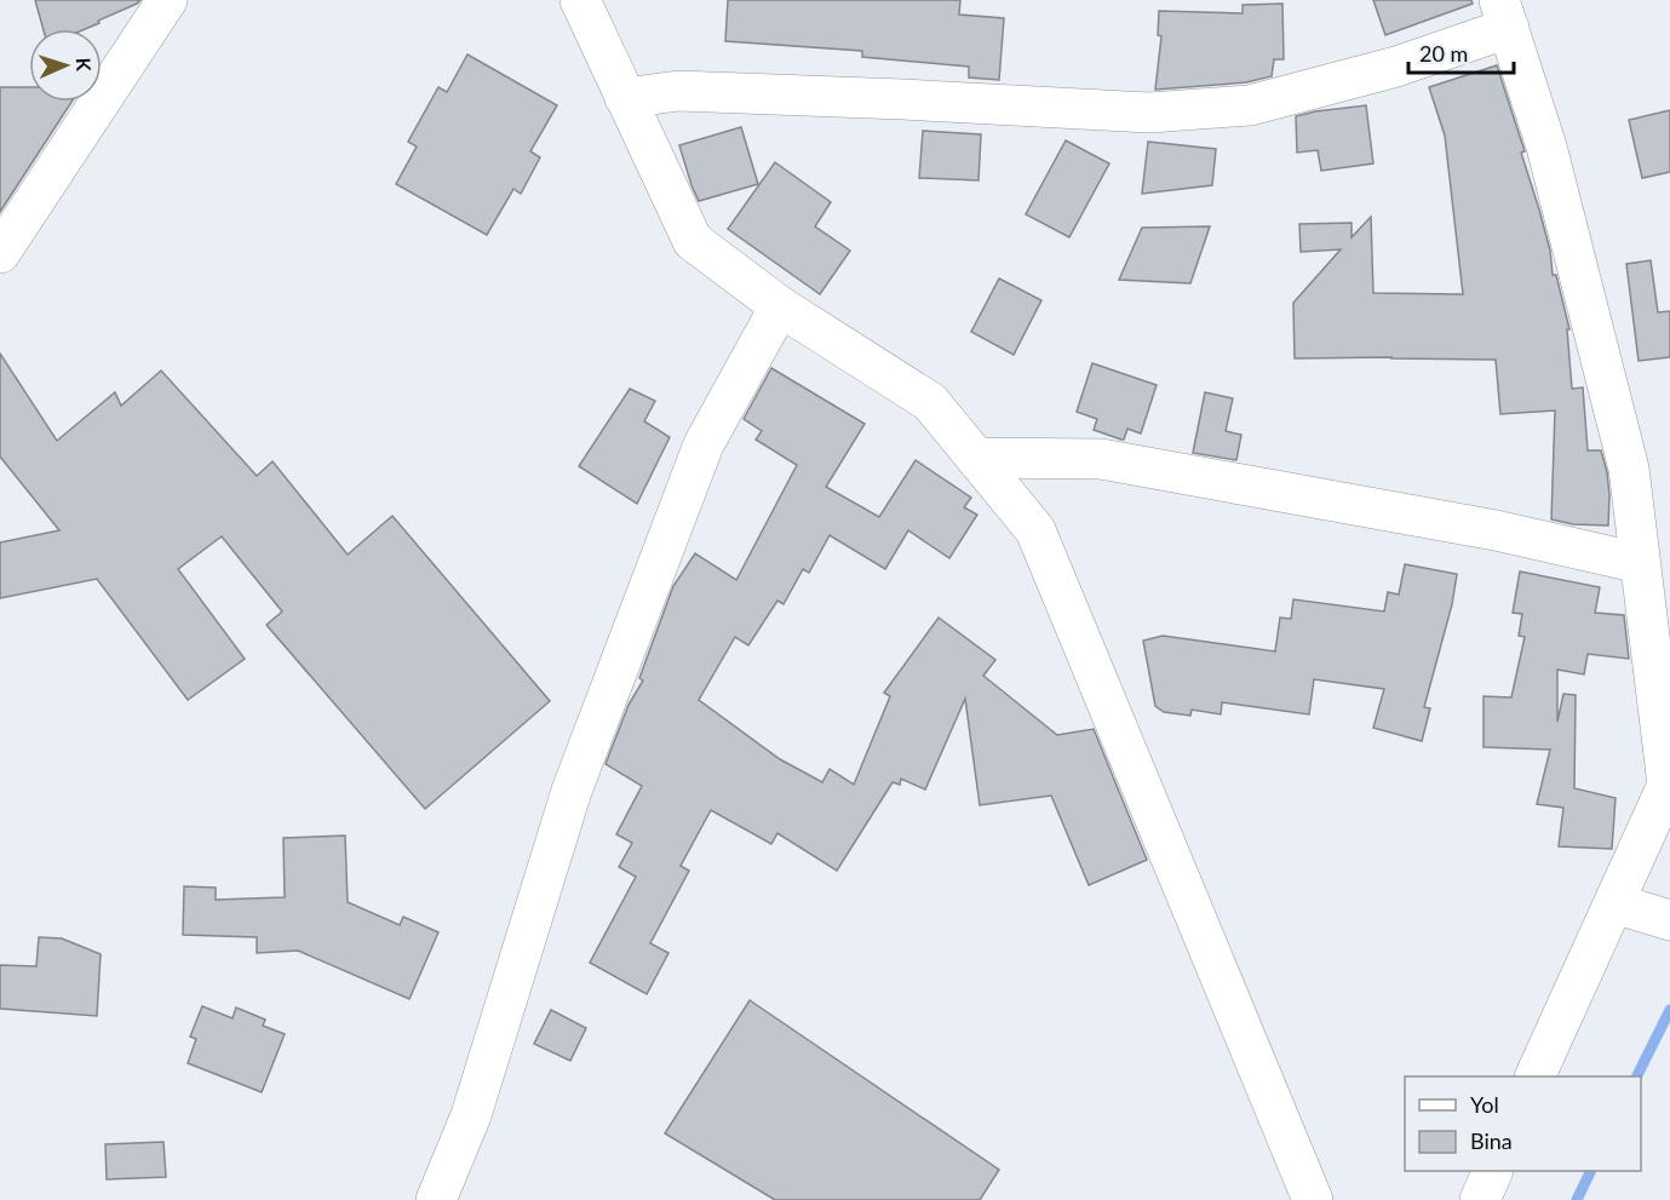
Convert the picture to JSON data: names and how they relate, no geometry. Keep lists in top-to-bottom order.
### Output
{
  "legend": ["Yol", "Bina"],
  "scale_bar": "20 m",
  "north": "right"
}
